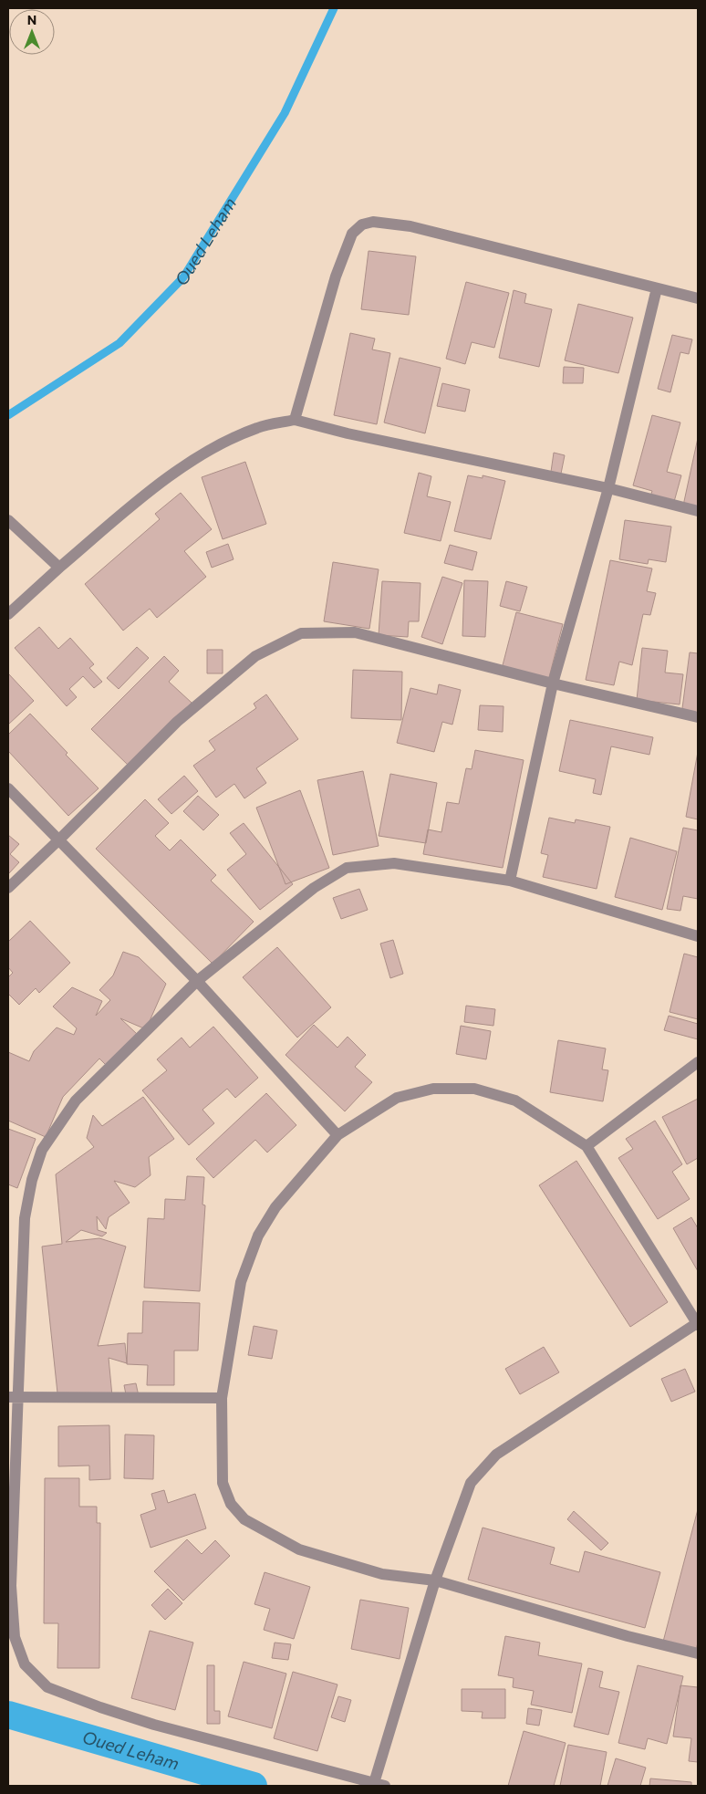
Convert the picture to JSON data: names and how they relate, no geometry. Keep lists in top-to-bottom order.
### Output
{
  "water": ["Oued Leham"],
  "north": "top"
}
